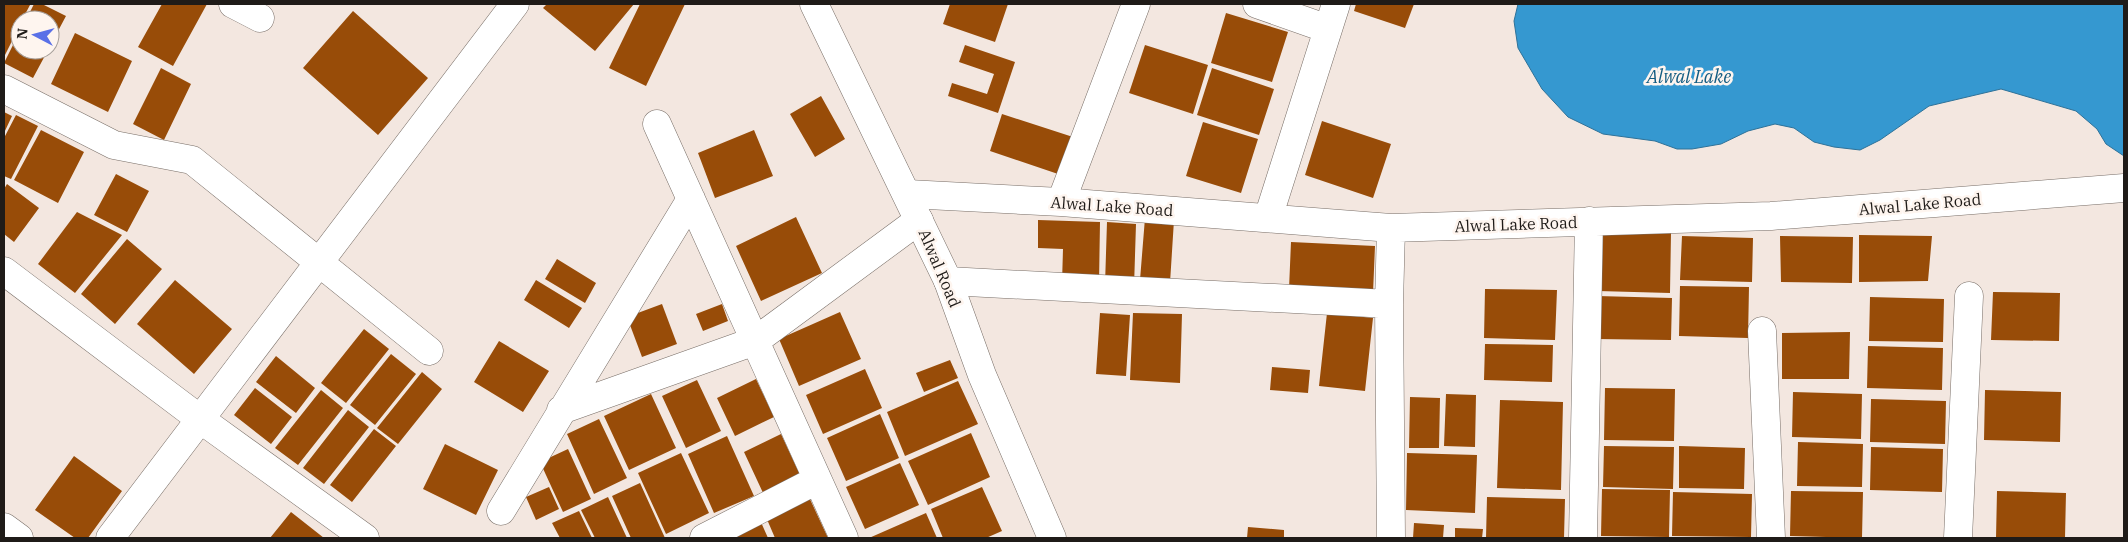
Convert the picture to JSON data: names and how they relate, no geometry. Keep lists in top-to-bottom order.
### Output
{
  "streets": {
    "street": ["Alwal Lake Road", "Alwal Road"]
  },
  "crossings": [
    ["Alwal Lake Road", "Alwal Road"]
  ],
  "water": ["Alwal Lake"],
  "north": "left"
}
